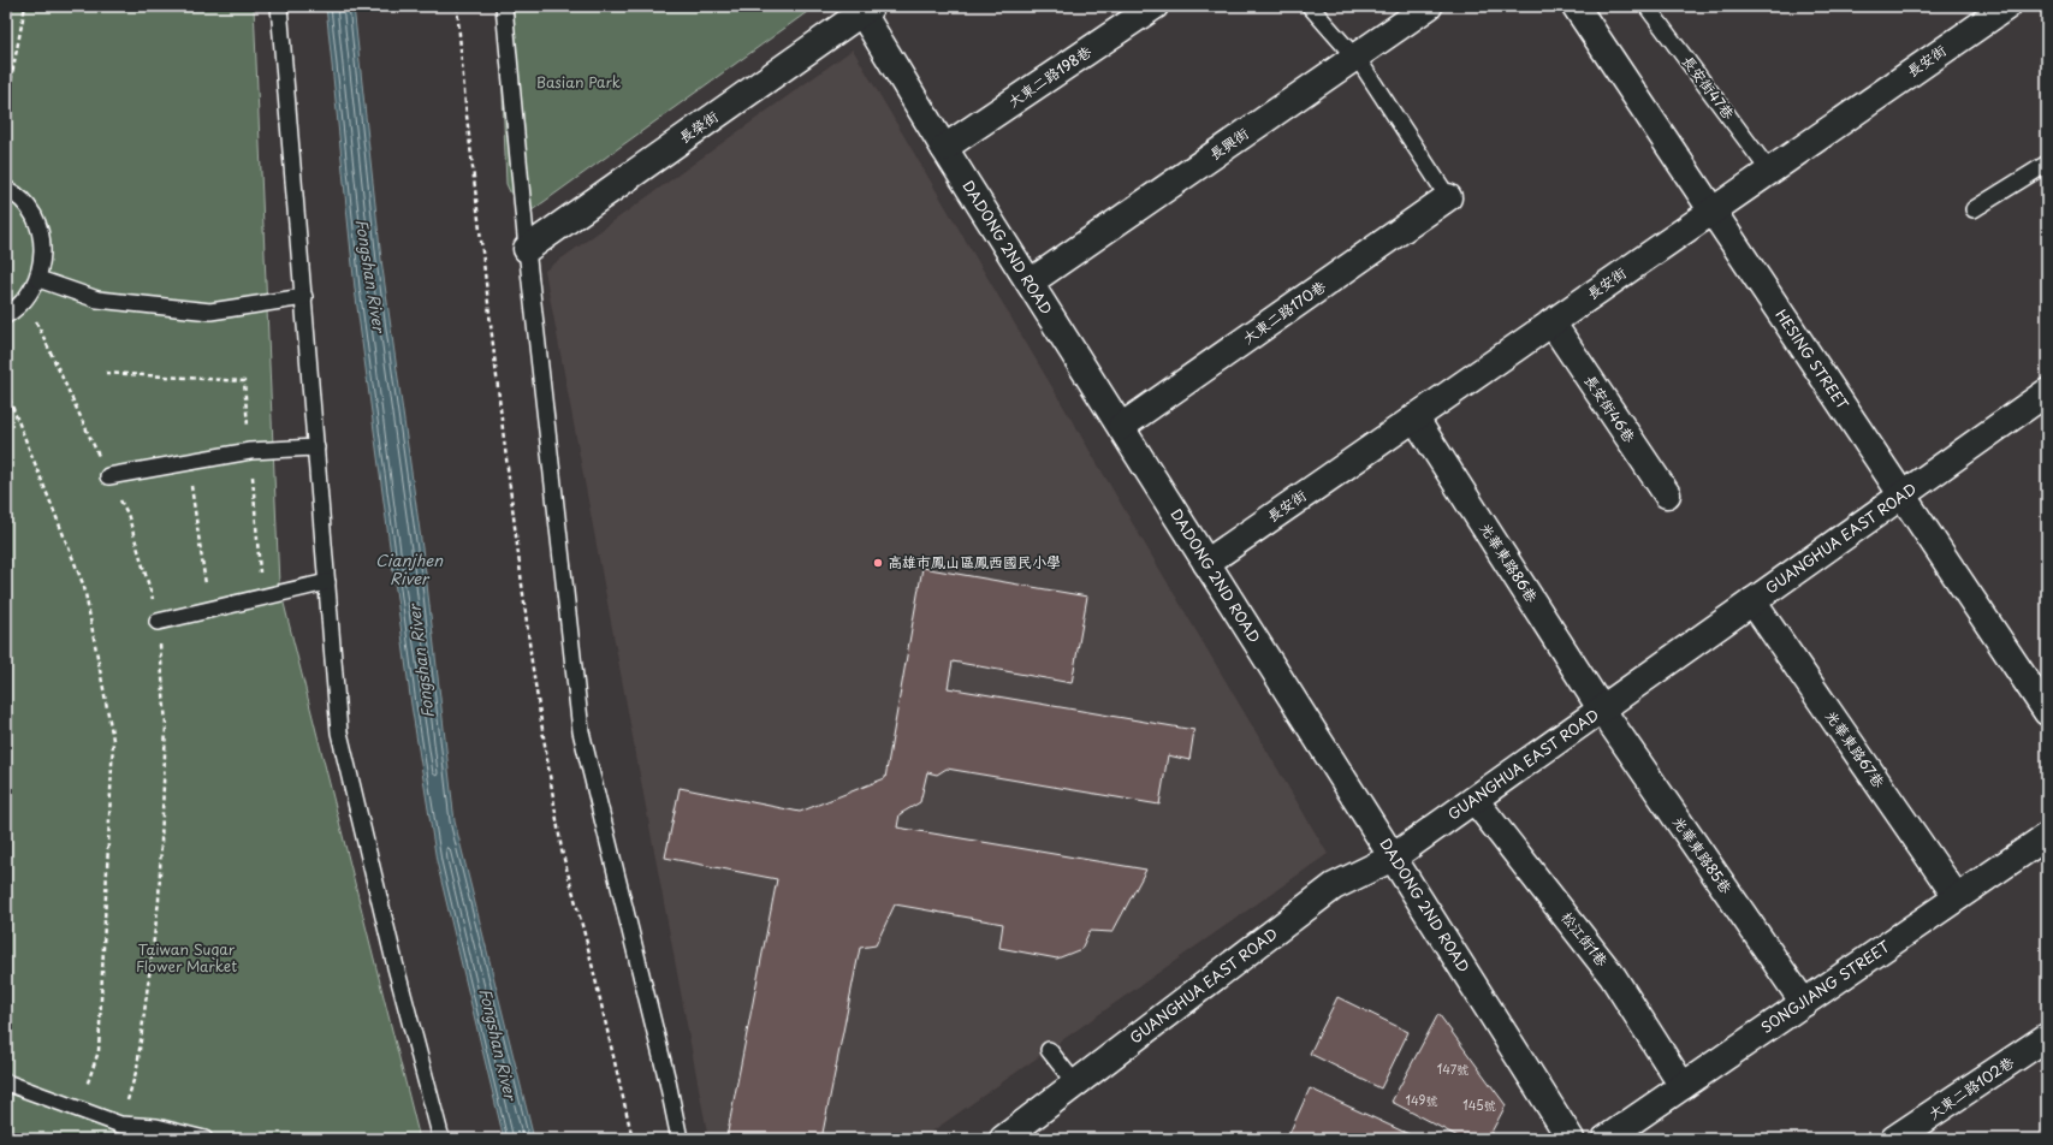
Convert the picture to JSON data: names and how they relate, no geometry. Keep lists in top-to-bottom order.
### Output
{
  "streets": {
    "street": [
      "長安街",
      "大東二路198巷",
      "長榮街",
      "長興街",
      "DADONG 2ND ROAD",
      "大東二路170巷",
      "HESING STREET",
      "長安街46巷",
      "GUANGHUA EAST ROAD",
      "光華東路86巷",
      "光華東路67巷",
      "光華東路85巷",
      "松江街1巷",
      "SONGJIANG STREET",
      "大東二路102巷"
    ],
    "lane": ["長安街47巷"]
  },
  "crossings": [
    ["長安街", "長安街47巷"],
    ["長安街", "DADONG 2ND ROAD"],
    ["長安街", "HESING STREET"],
    ["長安街", "長安街46巷"],
    ["長安街", "光華東路86巷"],
    ["大東二路198巷", "DADONG 2ND ROAD"],
    ["長榮街", "DADONG 2ND ROAD"],
    ["長興街", "DADONG 2ND ROAD"],
    ["DADONG 2ND ROAD", "大東二路170巷"],
    ["DADONG 2ND ROAD", "GUANGHUA EAST ROAD"],
    ["HESING STREET", "GUANGHUA EAST ROAD"],
    ["GUANGHUA EAST ROAD", "光華東路86巷"],
    ["GUANGHUA EAST ROAD", "光華東路67巷"],
    ["GUANGHUA EAST ROAD", "光華東路85巷"],
    ["GUANGHUA EAST ROAD", "松江街1巷"],
    ["光華東路86巷", "光華東路85巷"],
    ["光華東路67巷", "SONGJIANG STREET"],
    ["光華東路85巷", "SONGJIANG STREET"],
    ["松江街1巷", "SONGJIANG STREET"]
  ],
  "water": ["Fongshan River", "Cianjhen River"],
  "parks": ["Basian Park", "Taiwan Sugar Flower Market"],
  "places": ["高雄市鳳山區鳳西國民小學"],
  "house_numbers": ["147號", "149號", "145號"]
}
